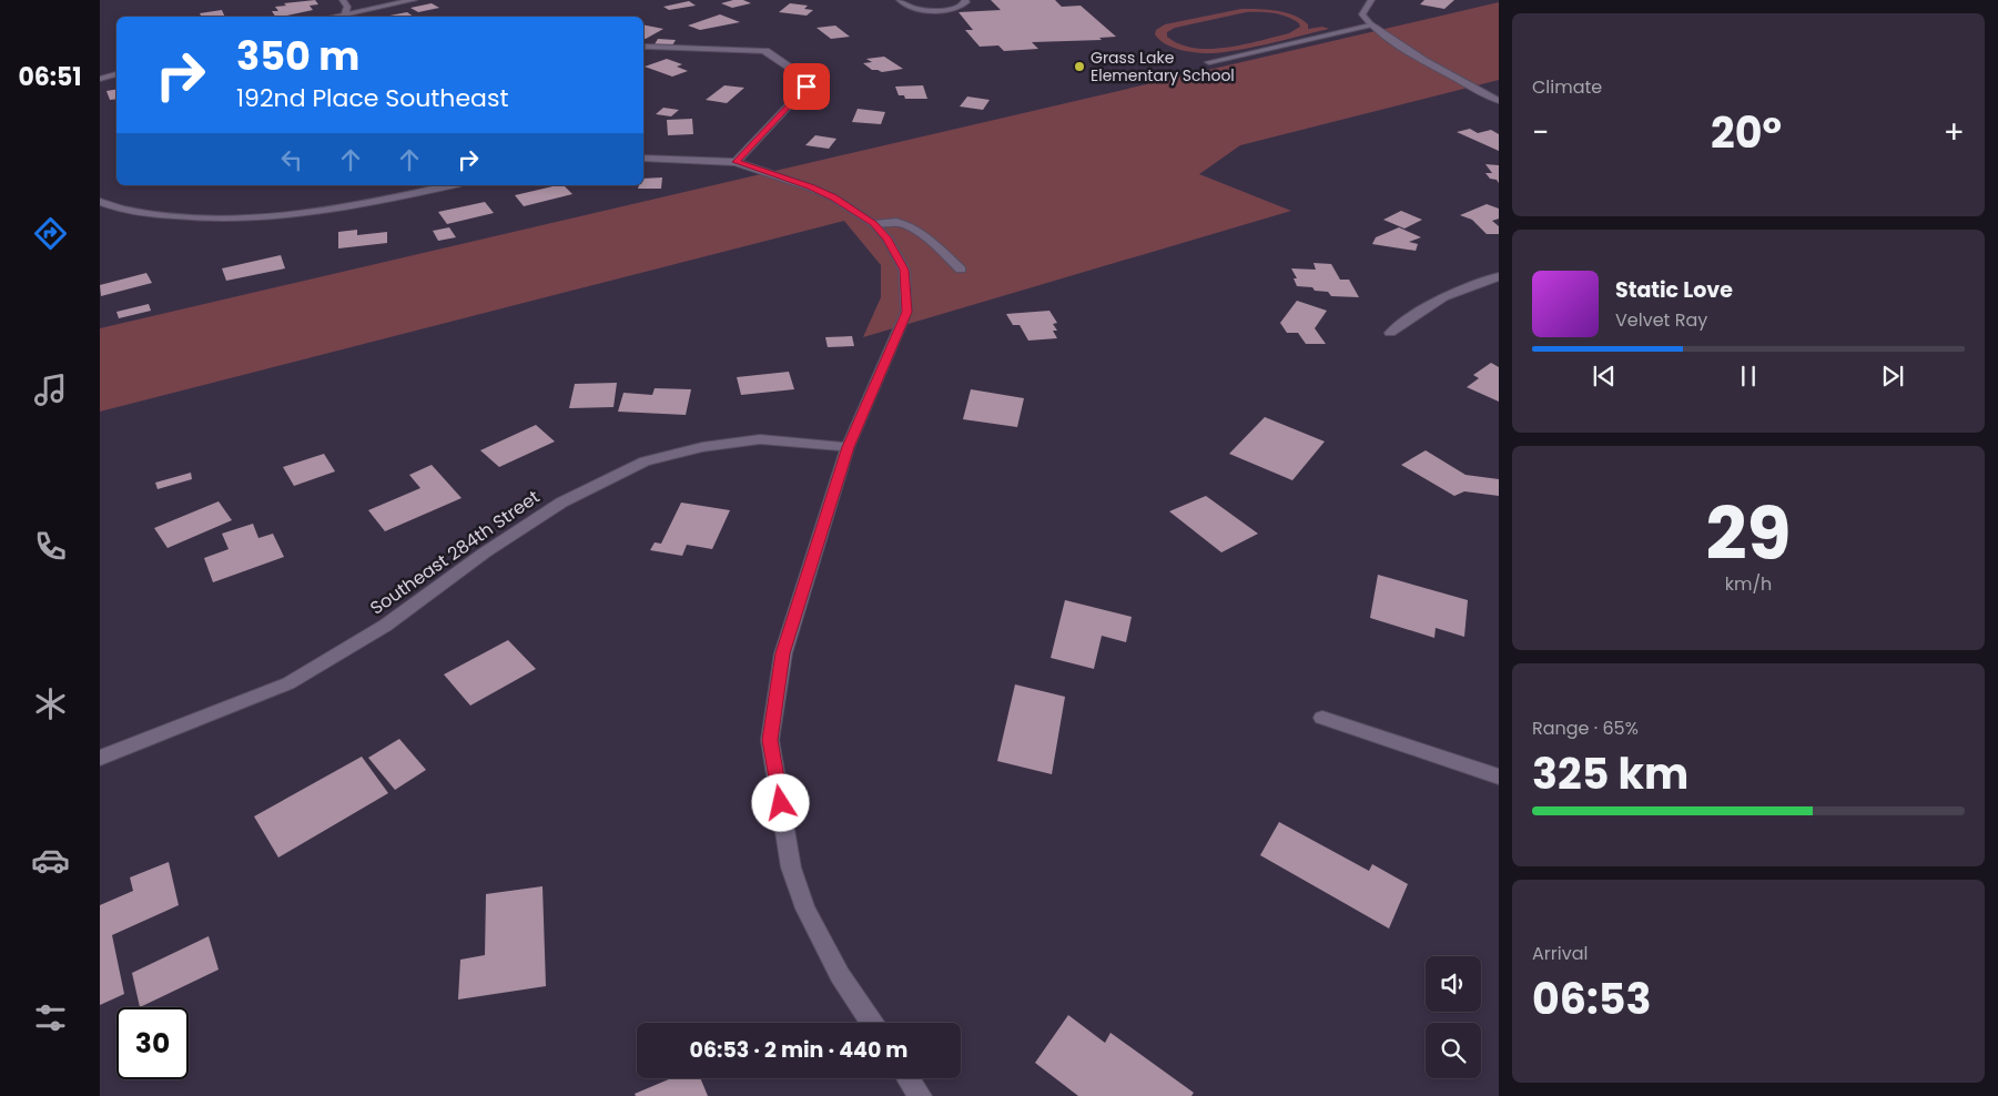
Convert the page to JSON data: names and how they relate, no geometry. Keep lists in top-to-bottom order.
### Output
{
  "streets": {
    "street": ["Southeast 284th Street"]
  },
  "places": ["Grass Lake Elementary School"],
  "page": {
    "tabs": "06:51",
    "tile": [
      "Climate",
      ["29", "km/h"],
      ["Range · 65%", "325 km"],
      ["Arrival", "06:53"]
    ],
    "turn": ["350 m", "192nd Place Southeast"],
    "heat": ["−", "20°", "+"],
    "song": ["Static Love", "Velvet Ray"],
    "limit": "30",
    "trip": "06:53 · 2 min · 440 m"
  }
}
